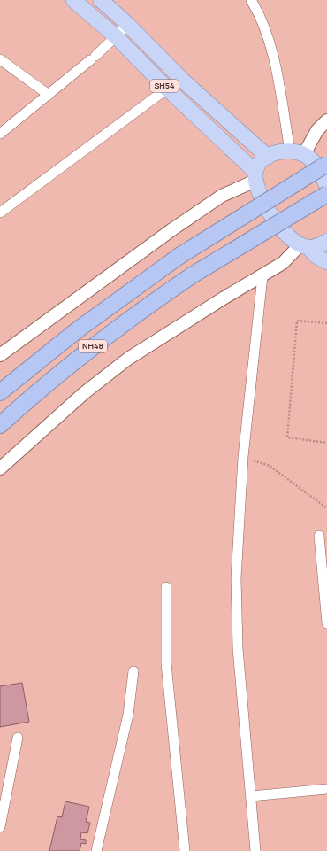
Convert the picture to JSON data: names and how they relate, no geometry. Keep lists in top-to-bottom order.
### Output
{
  "streets": {
    "highway": ["NH48"],
    "main road": ["SH54"]
  }
}
